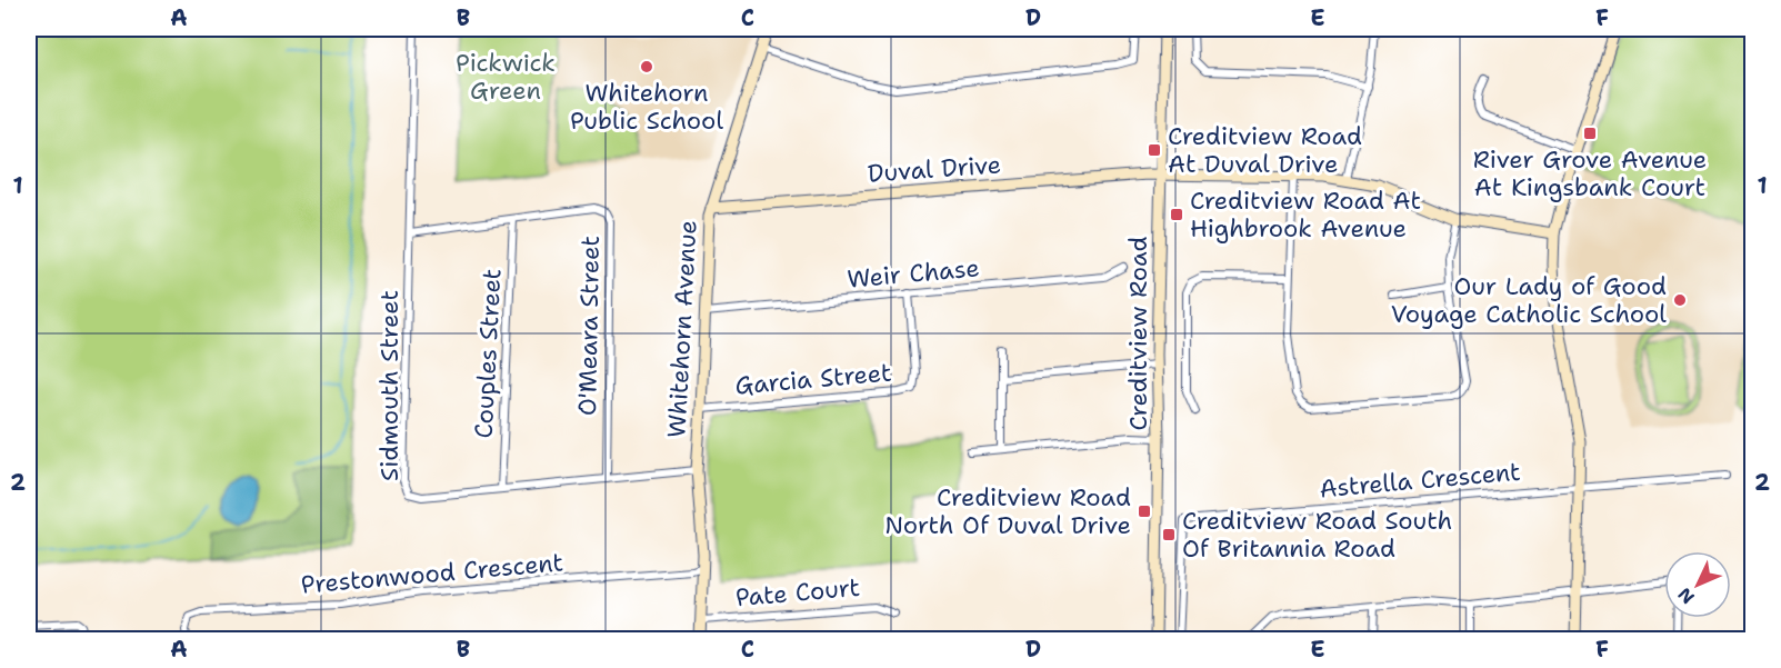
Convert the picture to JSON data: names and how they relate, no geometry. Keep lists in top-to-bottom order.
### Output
{
  "streets": {
    "street": [
      "Duval Drive",
      "Weir Chase",
      "O'Meara Street",
      "Whitehorn Avenue",
      "Creditview Road",
      "Couples Street",
      "Garcia Street",
      "Sidmouth Street",
      "Astrella Crescent",
      "Prestonwood Crescent",
      "Pate Court"
    ]
  },
  "crossings": [
    ["Duval Drive", "Whitehorn Avenue"],
    ["Duval Drive", "Creditview Road"],
    ["Weir Chase", "Whitehorn Avenue"],
    ["Weir Chase", "Garcia Street"],
    ["O'Meara Street", "Couples Street"],
    ["O'Meara Street", "Sidmouth Street"],
    ["Whitehorn Avenue", "Garcia Street"],
    ["Whitehorn Avenue", "Sidmouth Street"],
    ["Whitehorn Avenue", "Prestonwood Crescent"],
    ["Whitehorn Avenue", "Pate Court"],
    ["Couples Street", "Sidmouth Street"]
  ],
  "parks": ["Pickwick Green"],
  "places": {
    "other": ["Whitehorn Public School", "Our Lady of Good Voyage Catholic School"],
    "transit": [
      "River Grove Avenue At Kingsbank Court",
      "Creditview Road At Duval Drive",
      "Creditview Road At Highbrook Avenue",
      "Creditview Road North Of Duval Drive",
      "Creditview Road South Of Britannia Road"
    ]
  },
  "north": "bottom left",
  "grid": {
    "columns": [
      "A",
      "B",
      "C",
      "D",
      "E",
      "F"
    ],
    "rows": ["1", "2"]
  }
}
